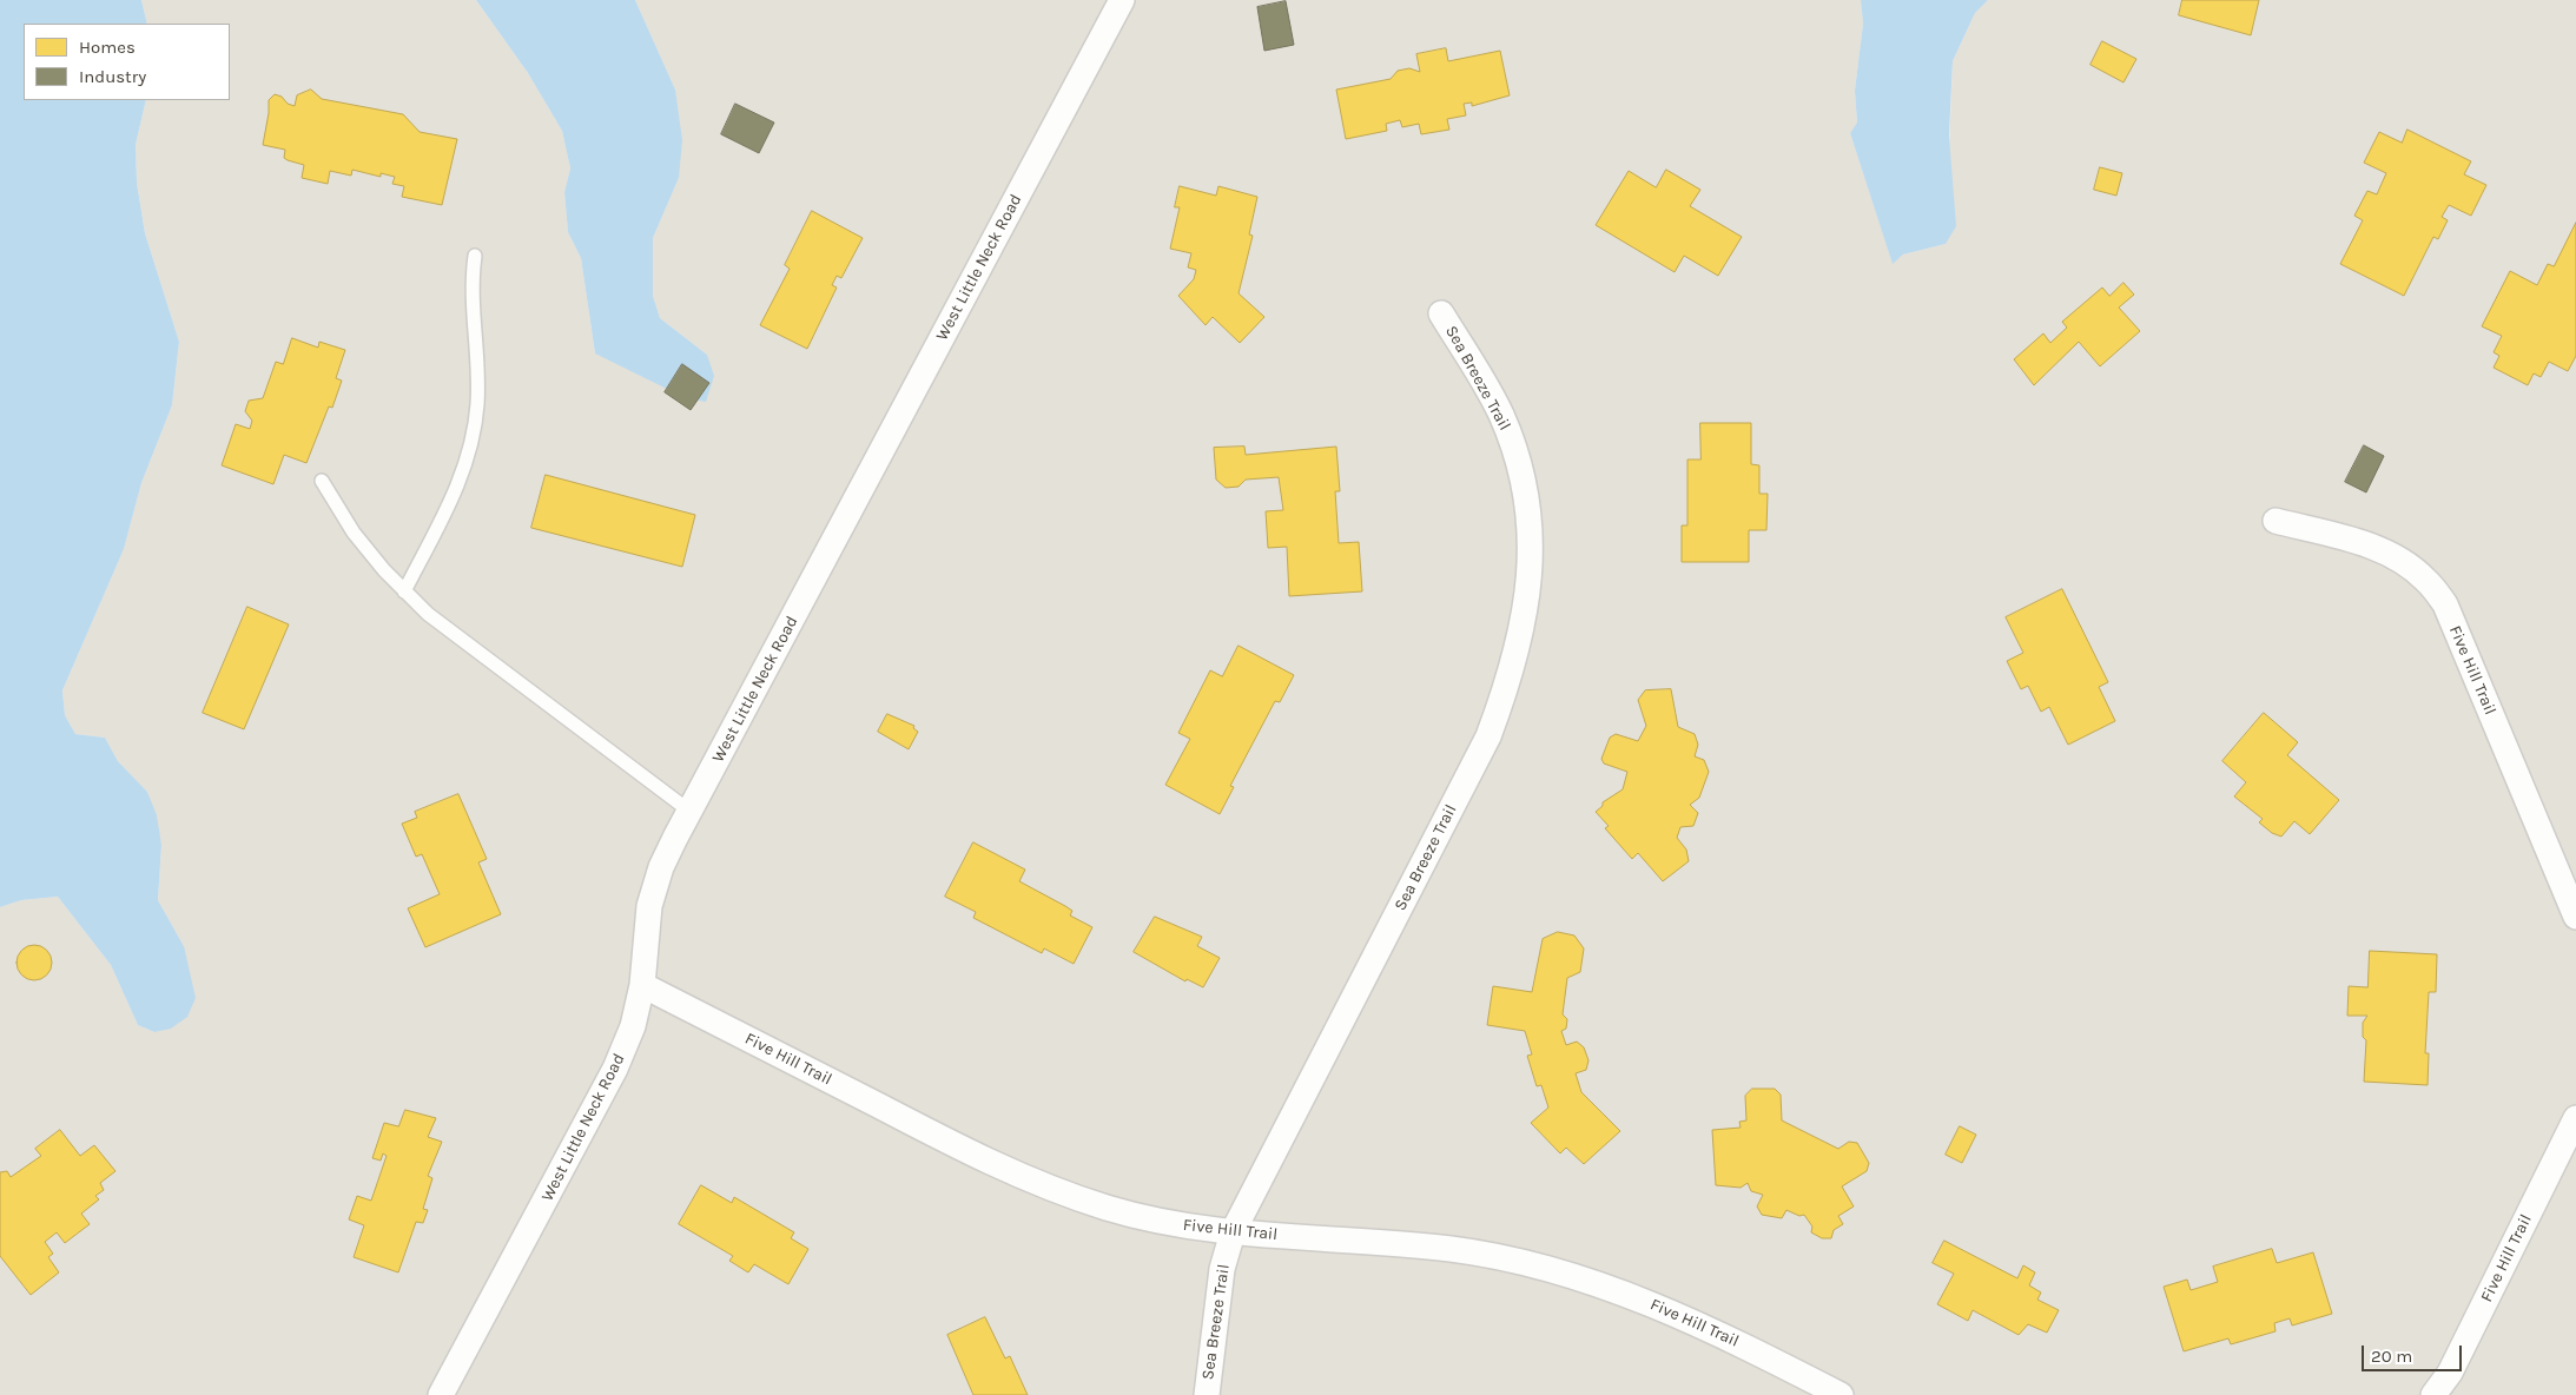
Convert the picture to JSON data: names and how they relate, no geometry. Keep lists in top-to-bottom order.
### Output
{
  "streets": {
    "street": ["West Little Neck Road", "Sea Breeze Trail", "Five Hill Trail"]
  },
  "crossings": [
    ["West Little Neck Road", "Five Hill Trail"],
    ["Sea Breeze Trail", "Five Hill Trail"]
  ],
  "legend": ["Homes", "Industry"],
  "scale_bar": "20 m"
}
